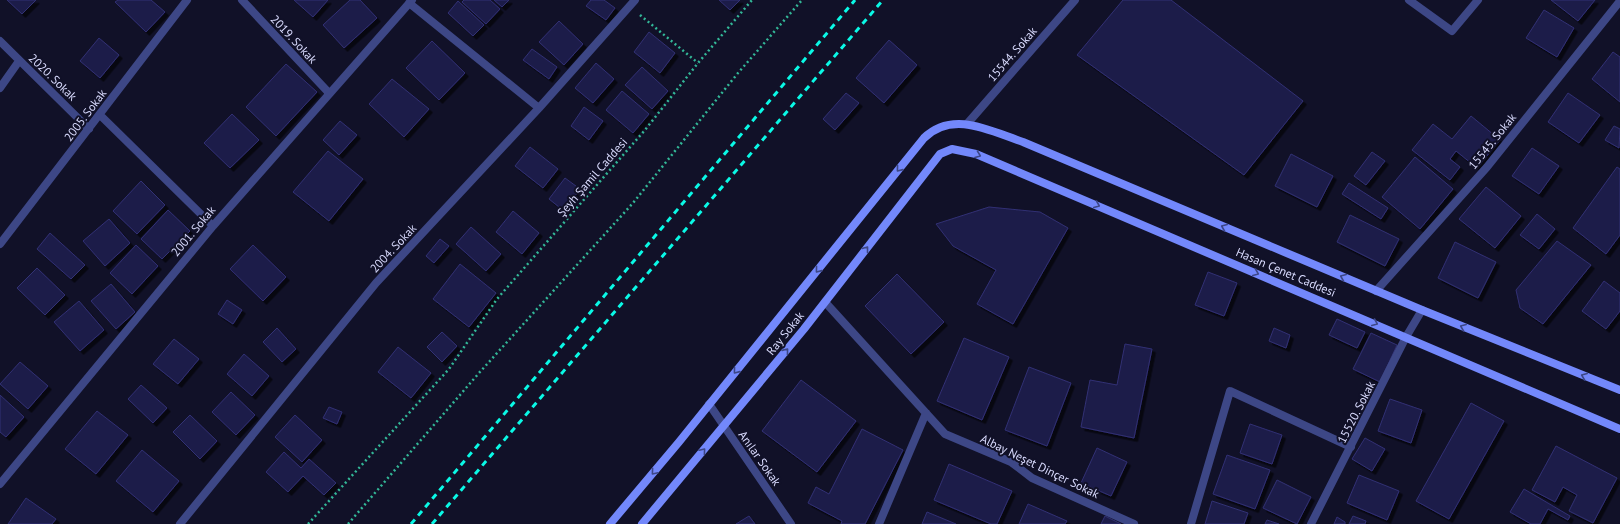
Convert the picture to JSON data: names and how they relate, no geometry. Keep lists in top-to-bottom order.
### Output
{
  "streets": {
    "street": [
      "2019. Sokak",
      "15544. Sokak",
      "2020. Sokak",
      "2005. Sokak",
      "15545. Sokak",
      "2001. Sokak",
      "2004. Sokak",
      "Hasan Çenet Caddesi",
      "Ray Sokak",
      "15520. Sokak",
      "Anılar Sokak",
      "Albay Neşet Dinçer Sokak"
    ],
    "path": ["Şeyh Şamil Caddesi"]
  },
  "crossings": [
    ["2019. Sokak", "2001. Sokak"],
    ["2020. Sokak", "2005. Sokak"],
    ["Hasan Çenet Caddesi", "Ray Sokak"],
    ["Hasan Çenet Caddesi", "15520. Sokak"],
    ["Ray Sokak", "Anılar Sokak"],
    ["Ray Sokak", "Albay Neşet Dinçer Sokak"]
  ]
}
